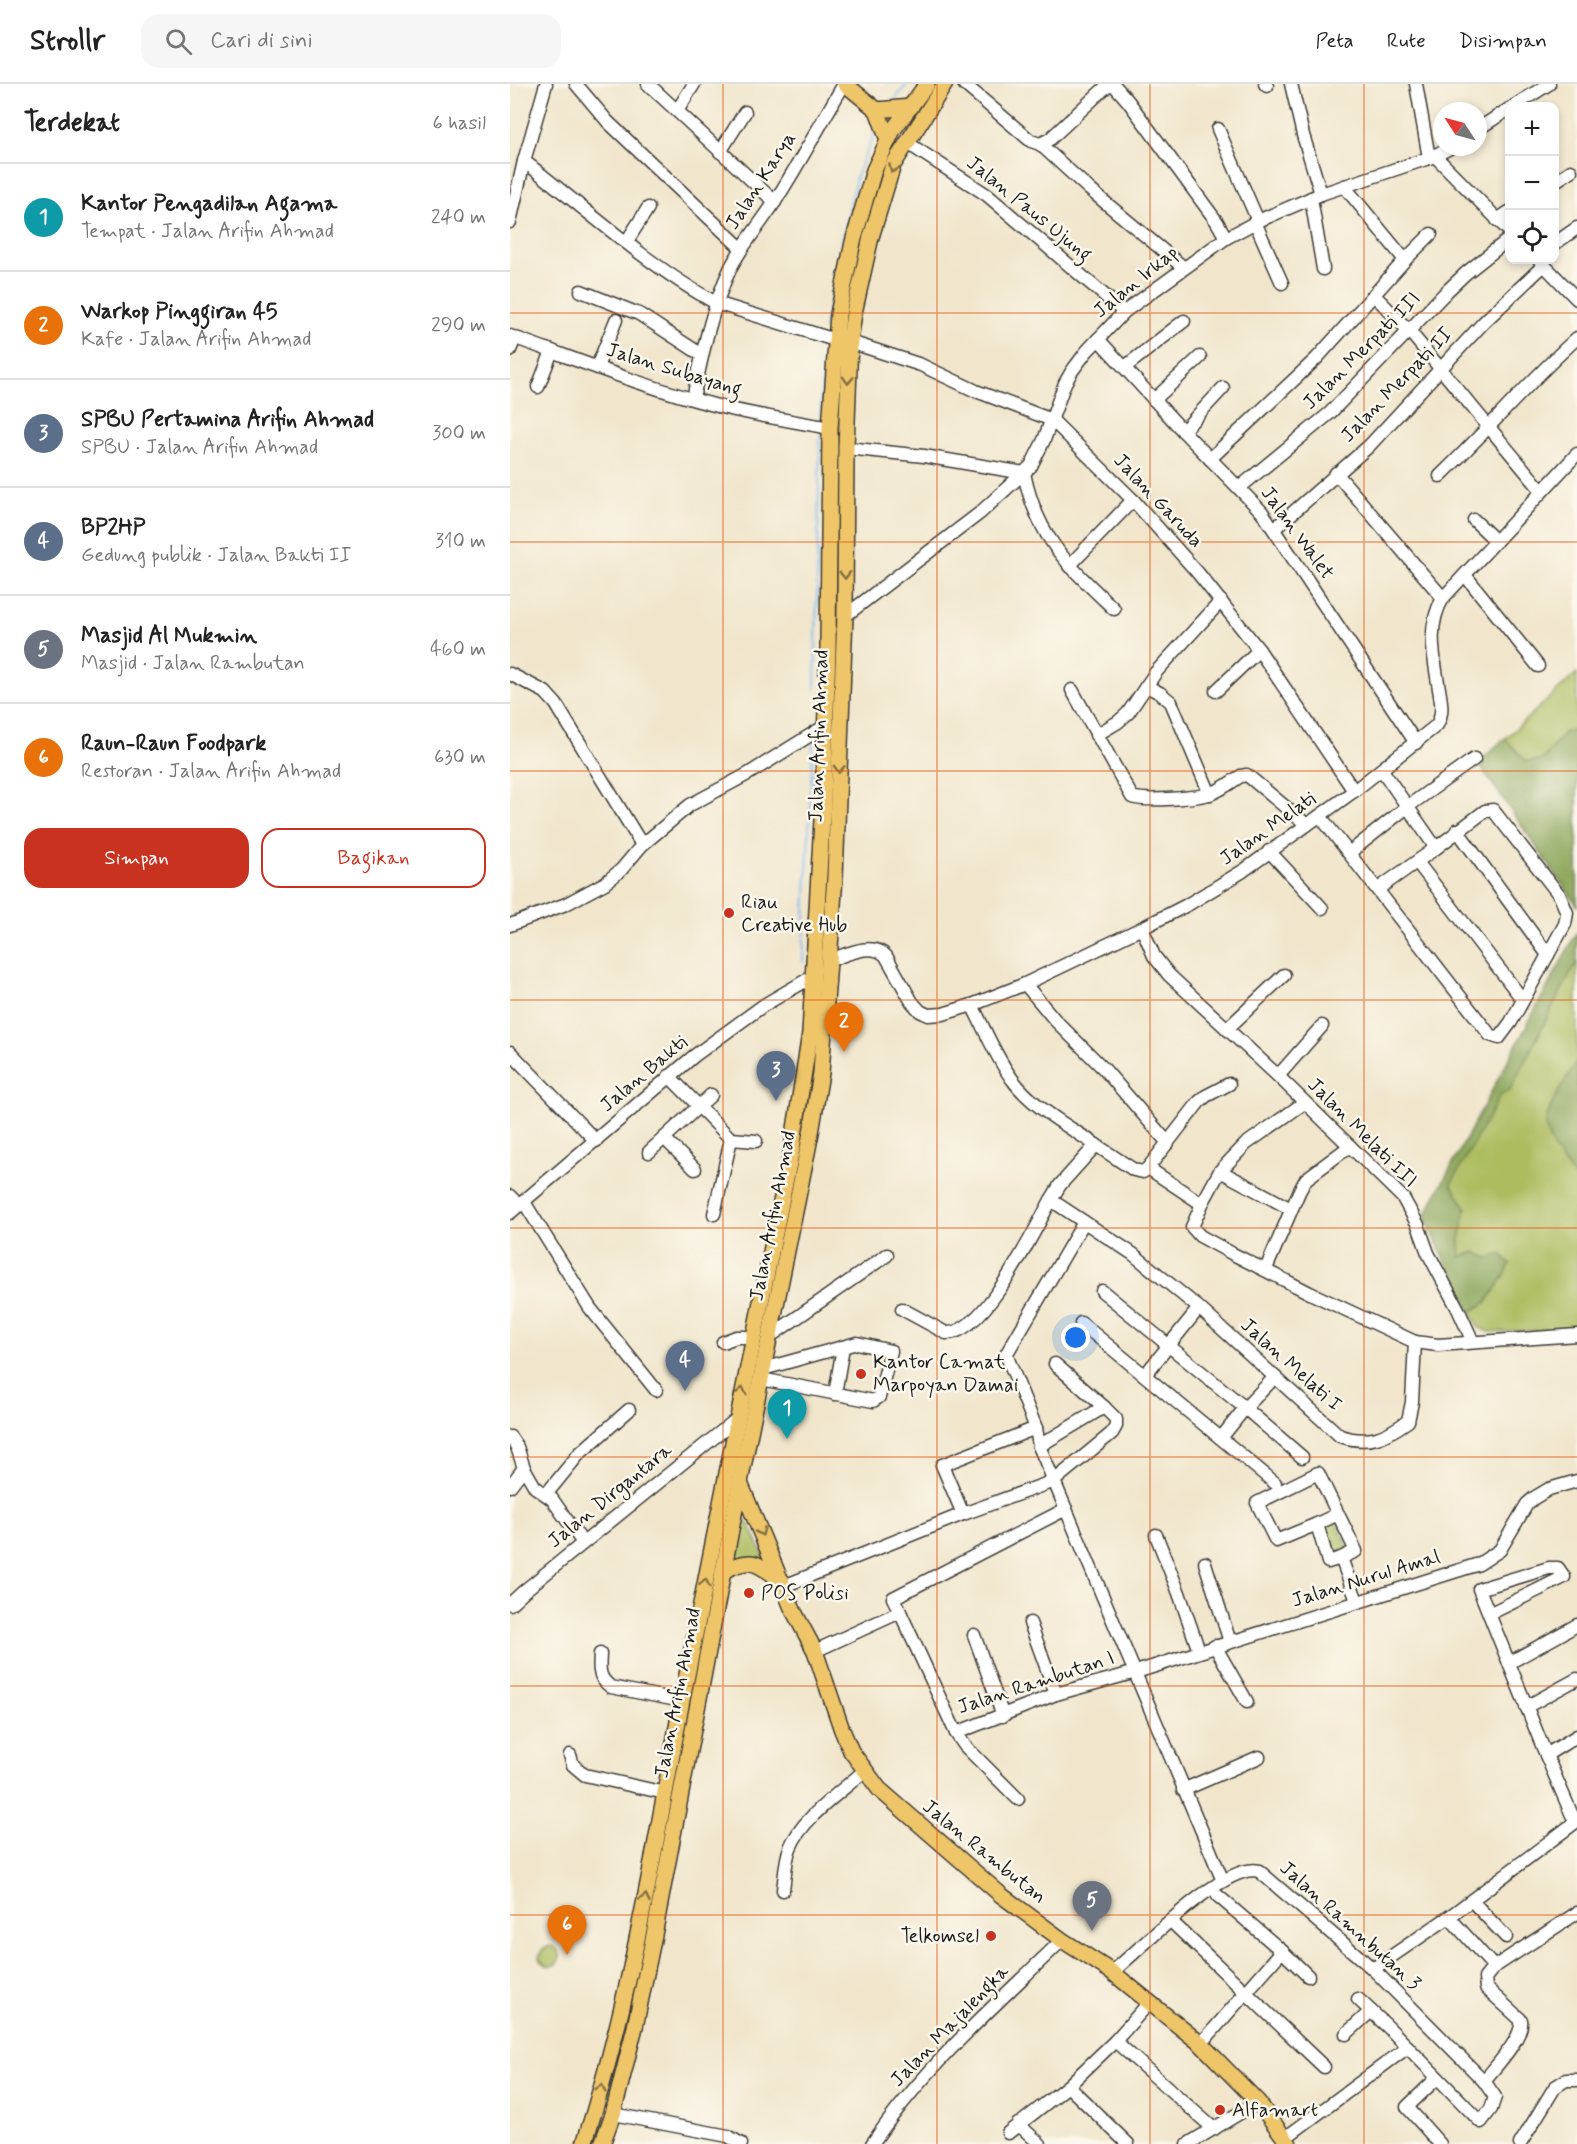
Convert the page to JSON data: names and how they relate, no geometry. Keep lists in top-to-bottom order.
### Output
{
  "streets": {
    "main road": ["Jalan Arifin Ahmad", "Jalan Rambutan"],
    "street": [
      "Jalan Karya",
      "Jalan Paus Ujung",
      "Jalan Irkap",
      "Jalan Merpati III",
      "Jalan Subayang",
      "Jalan Merpati II",
      "Jalan Garuda",
      "Jalan Walet",
      "Jalan Melati",
      "Jalan Bakti",
      "Jalan Melati III",
      "Jalan Melati I",
      "Jalan Dirgantara",
      "Jalan Nurul Amal",
      "Jalan Rambutan I",
      "Jalan Ramnbutan 3",
      "Jalan Majalengka"
    ]
  },
  "crossings": [
    ["Jalan Karya", "Jalan Subayang"],
    ["Jalan Paus Ujung", "Jalan Irkap"],
    ["Jalan Paus Ujung", "Jalan Arifin Ahmad"],
    ["Jalan Irkap", "Jalan Garuda"],
    ["Jalan Irkap", "Jalan Walet"],
    ["Jalan Irkap", "Jalan Arifin Ahmad"],
    ["Jalan Merpati III", "Jalan Walet"],
    ["Jalan Subayang", "Jalan Arifin Ahmad"],
    ["Jalan Merpati II", "Jalan Walet"],
    ["Jalan Garuda", "Jalan Arifin Ahmad"],
    ["Jalan Garuda", "Jalan Melati"],
    ["Jalan Walet", "Jalan Melati"],
    ["Jalan Arifin Ahmad", "Jalan Melati"],
    ["Jalan Arifin Ahmad", "Jalan Bakti"],
    ["Jalan Arifin Ahmad", "Jalan Dirgantara"],
    ["Jalan Arifin Ahmad", "Jalan Rambutan"],
    ["Jalan Melati", "Jalan Melati III"],
    ["Jalan Nurul Amal", "Jalan Rambutan I"],
    ["Jalan Rambutan", "Jalan Ramnbutan 3"],
    ["Jalan Rambutan", "Jalan Majalengka"]
  ],
  "places": [
    "Riau Creative Hub",
    "Kantor Camat Marpoyan Damai",
    "POS Polisi",
    "Telkomsel",
    "Alfamart"
  ],
  "north": "top left",
  "page": {
    "header": "Strollr",
    "search": "Cari di sini",
    "nav": ["Peta", "Rute", "Disimpan"],
    "heading": ["Terdekat", "6 hasil"],
    "map_buttons": ["+", "−"],
    "list": [
      {
        "mark": "1",
        "name": "Kantor Pengadilan Agama",
        "note": "Tempat · Jalan Arifin Ahmad",
        "value": "240 m"
      },
      {
        "mark": "2",
        "name": "Warkop Pinggiran 45",
        "note": "Kafe · Jalan Arifin Ahmad",
        "value": "290 m"
      },
      {
        "mark": "3",
        "name": "SPBU Pertamina Arifin Ahmad",
        "note": "SPBU · Jalan Arifin Ahmad",
        "value": "300 m"
      },
      {
        "mark": "4",
        "name": "BP2HP",
        "note": "Gedung publik · Jalan Bakti II",
        "value": "310 m"
      },
      {
        "mark": "5",
        "name": "Masjid Al Mukmin",
        "note": "Masjid · Jalan Rambutan",
        "value": "460 m"
      },
      {
        "mark": "6",
        "name": "Raun-Raun Foodpark",
        "note": "Restoran · Jalan Arifin Ahmad",
        "value": "630 m"
      }
    ],
    "buttons": ["Simpan", "Bagikan"],
    "pins": [
      "2",
      "3",
      "4",
      "1",
      "5",
      "6"
    ]
  }
}
